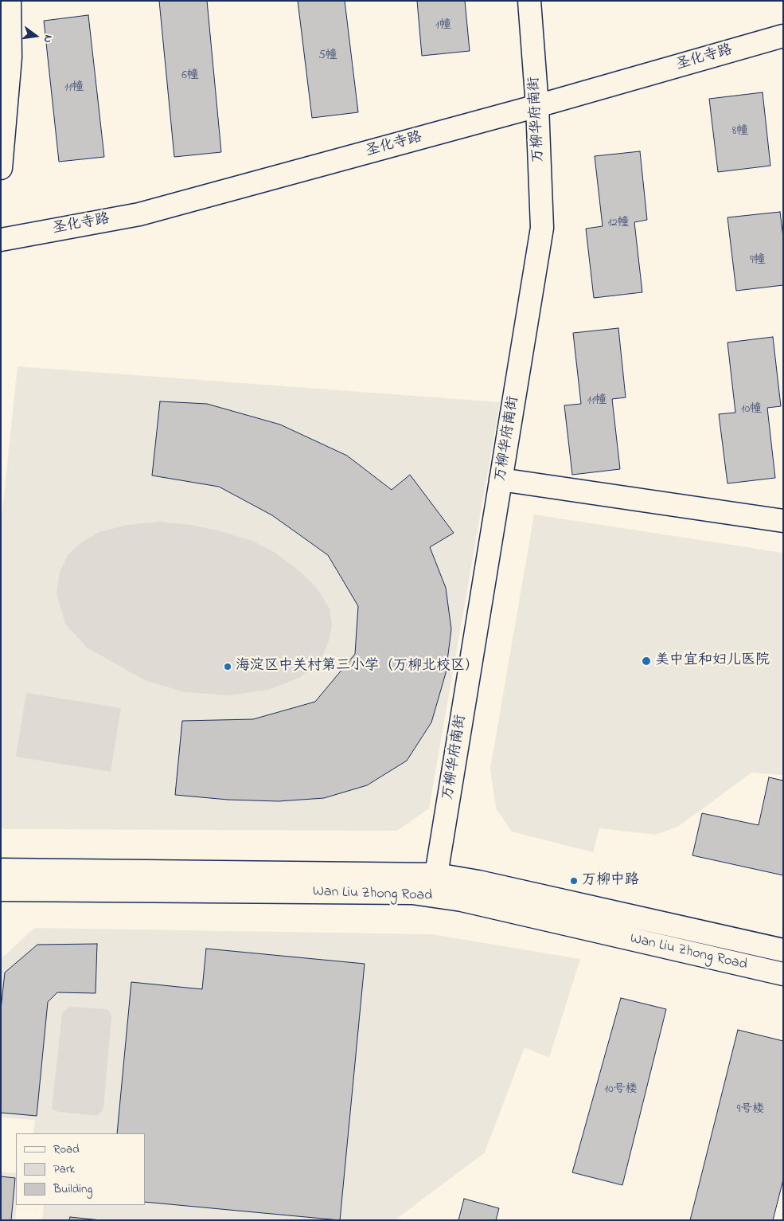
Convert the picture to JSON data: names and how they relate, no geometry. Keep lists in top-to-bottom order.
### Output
{
  "streets": {
    "street": ["圣化寺路", "万柳华府南街", "Wan Liu Zhong Road"]
  },
  "crossings": [
    ["圣化寺路", "万柳华府南街"],
    ["万柳华府南街", "Wan Liu Zhong Road"]
  ],
  "places": ["美中宜和妇儿医院", "海淀区中关村第三小学（万柳北校区）", "万柳中路"],
  "house_numbers": [
    "1幢",
    "5幢",
    "6幢",
    "11幢",
    "8幢",
    "12幢",
    "9幢",
    "11幢",
    "10幢",
    "10号楼",
    "9号楼"
  ],
  "legend": ["Road", "Park", "Building"],
  "north": "right"
}
